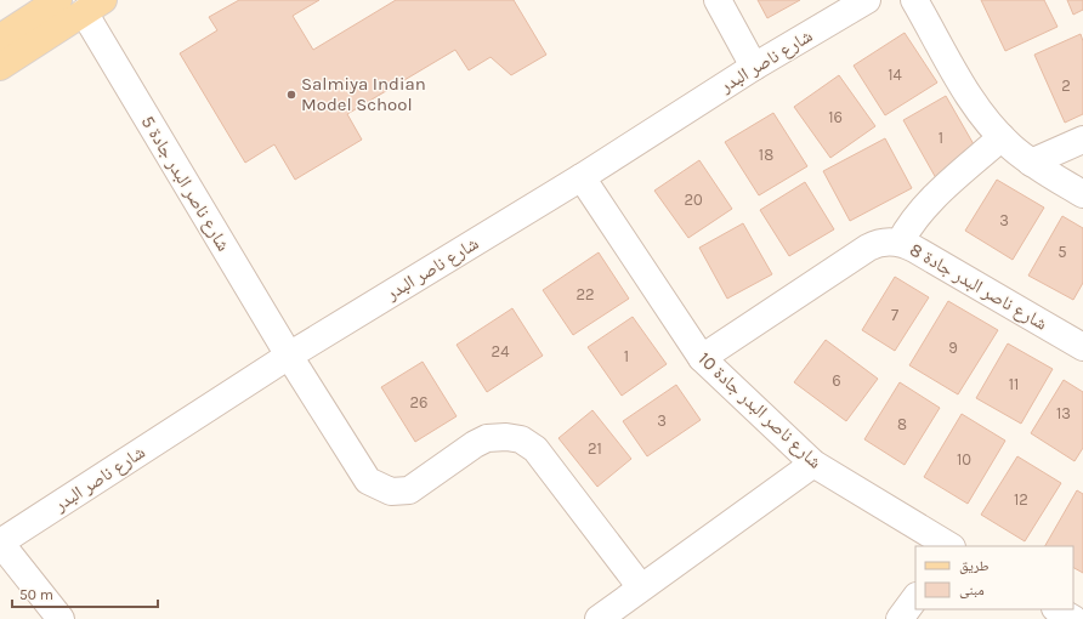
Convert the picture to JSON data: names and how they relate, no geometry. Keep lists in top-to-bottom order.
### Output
{
  "streets": {
    "street": [
      "شارع ناصر البدر",
      "شارع ناصر البدر جادة 5",
      "شارع ناصر البدر جادة 8",
      "شارع ناصر البدر جادة 10"
    ]
  },
  "crossings": [
    ["شارع ناصر البدر", "شارع ناصر البدر جادة 5"],
    ["شارع ناصر البدر", "شارع ناصر البدر جادة 10"],
    ["شارع ناصر البدر جادة 8", "شارع ناصر البدر جادة 10"]
  ],
  "places": ["Salmiya Indian Model School"],
  "house_numbers": [
    "14",
    "2",
    "16",
    "1",
    "18",
    "20",
    "3",
    "5",
    "22",
    "7",
    "9",
    "24",
    "1",
    "6",
    "11",
    "26",
    "13",
    "3",
    "8",
    "21",
    "10",
    "12"
  ],
  "legend": ["طريق", "مبنى"],
  "scale_bar": "50 m"
}
